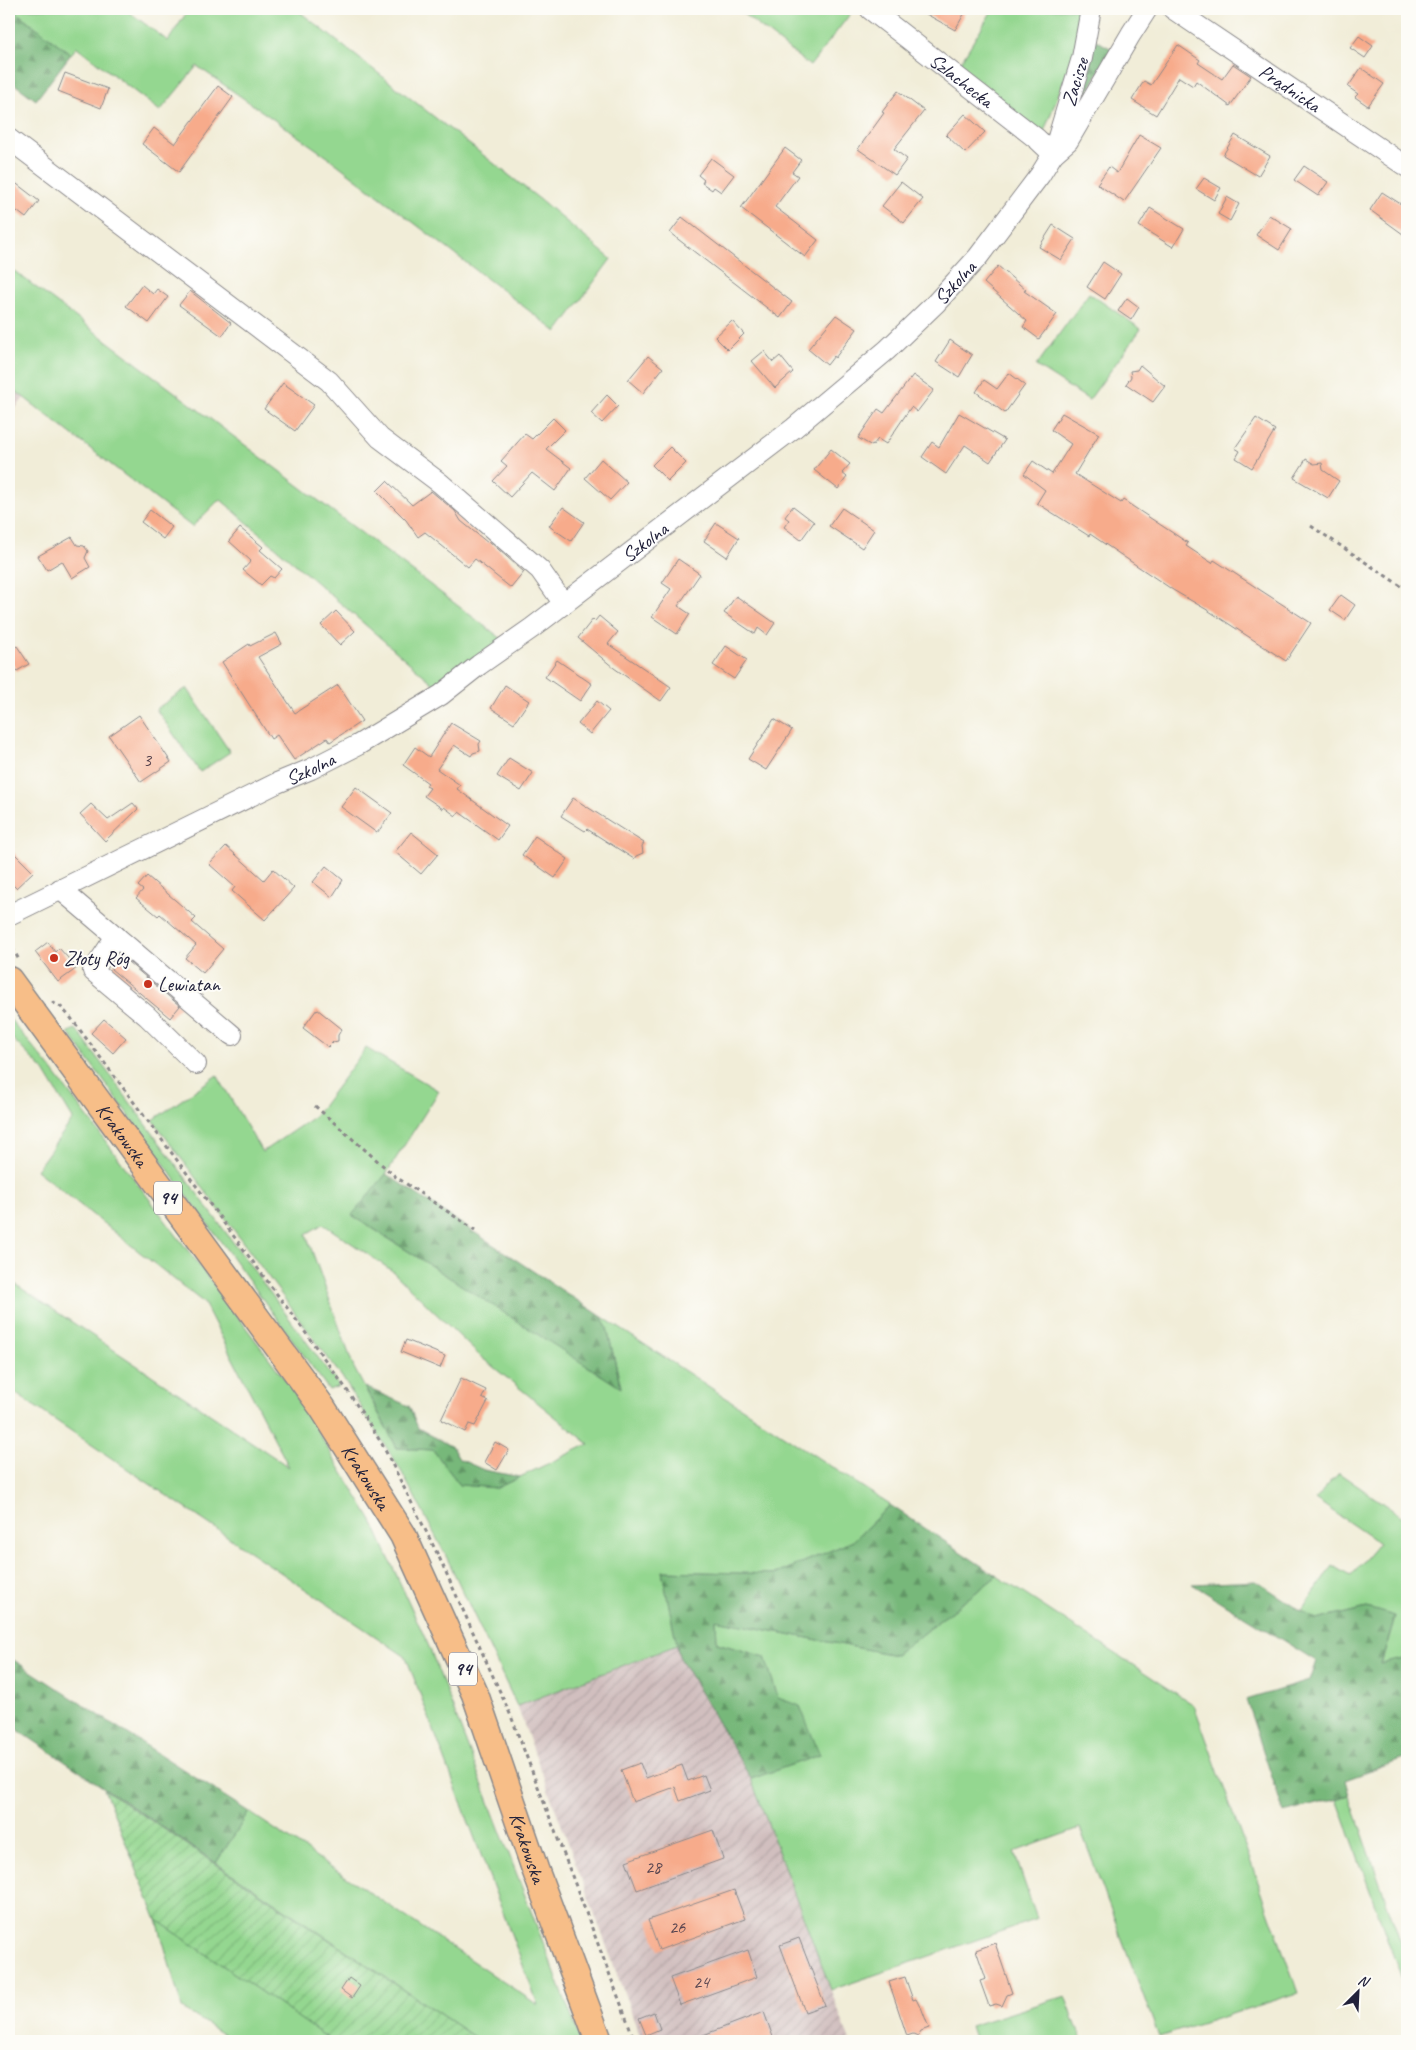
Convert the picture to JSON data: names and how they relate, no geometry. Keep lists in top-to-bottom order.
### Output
{
  "streets": {
    "main road": ["Krakowska", "94"],
    "street": [
      "Szlachecka",
      "Zacisze",
      "Prądnicka",
      "Szkolna"
    ]
  },
  "crossings": [
    ["Szlachecka", "Zacisze"],
    ["Szlachecka", "Szkolna"],
    ["Zacisze", "Szkolna"]
  ],
  "places": ["Złoty Róg", "Lewiatan"],
  "house_numbers": [
    "3",
    "28",
    "26",
    "24"
  ],
  "north": "top right"
}
